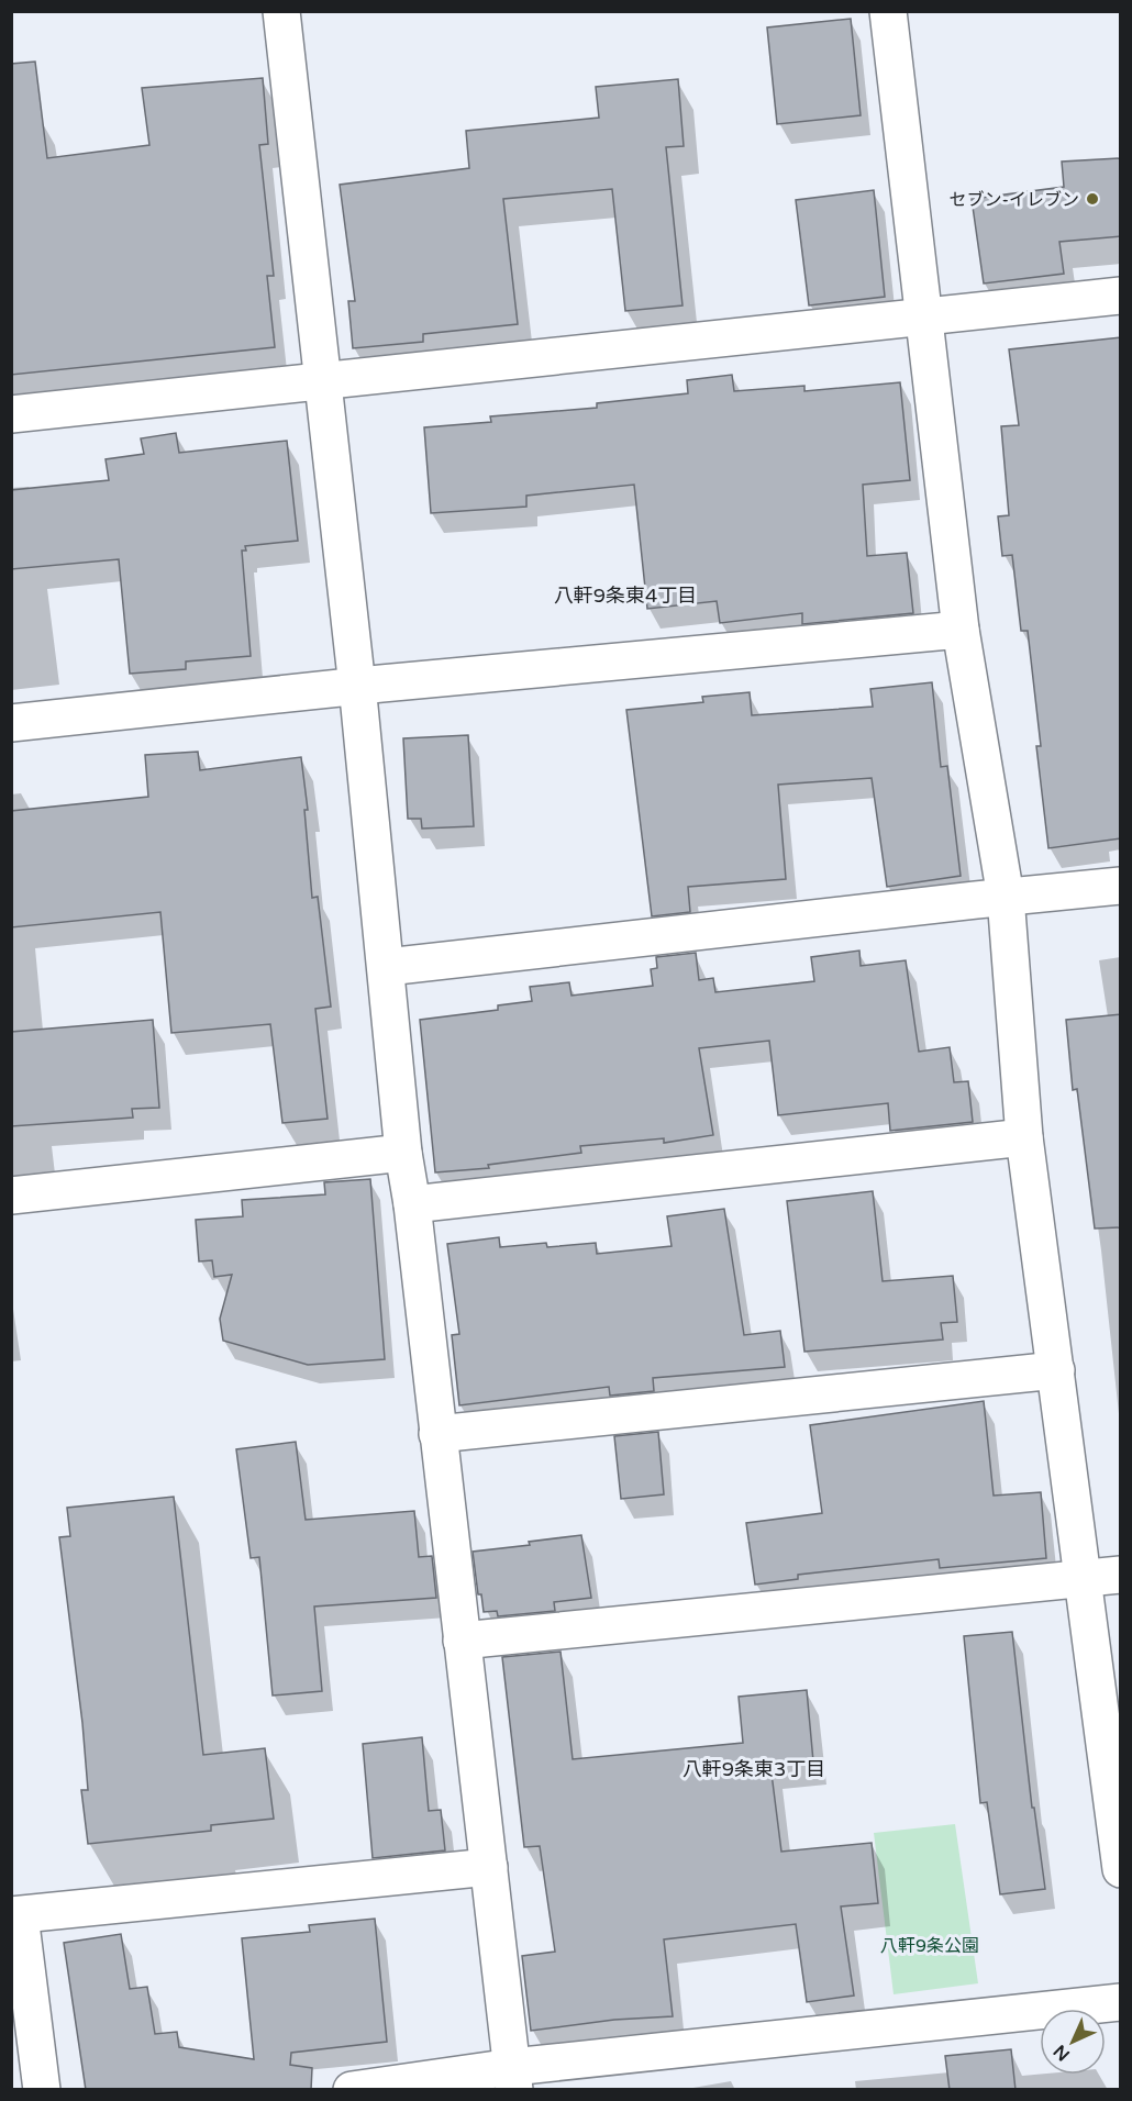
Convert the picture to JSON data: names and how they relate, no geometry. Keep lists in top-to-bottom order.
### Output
{
  "districts": ["八軒9条東4丁目", "八軒9条東3丁目"],
  "parks": ["八軒9条公園"],
  "places": ["セブン-イレブン"],
  "north": "bottom left"
}
